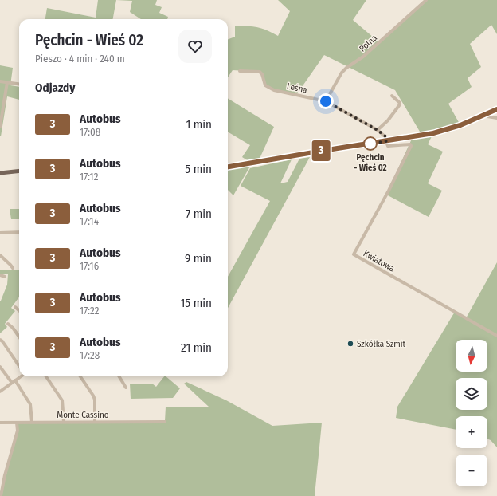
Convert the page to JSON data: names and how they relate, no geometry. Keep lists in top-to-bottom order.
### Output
{
  "streets": {
    "street": [
      "Polna",
      "Leśna",
      "Kwiatowa",
      "Monte Cassino"
    ]
  },
  "crossings": [
    ["Polna", "Leśna"],
    ["Leśna", "Kwiatowa"]
  ],
  "places": ["Pęchcin - Wieś 02", "Szkółka Szmit"],
  "lines": ["bus line 3"],
  "north": "bottom",
  "page": {
    "on_map": "3",
    "heading": [
      ["Pęchcin - Wieś 02", "Pieszo · 4 min · 240 m"],
      "Odjazdy"
    ],
    "list": [
      {
        "mark": "3",
        "name": "Autobus",
        "note": "17:08",
        "value": "1 min"
      },
      {
        "mark": "3",
        "name": "Autobus",
        "note": "17:12",
        "value": "5 min"
      },
      {
        "mark": "3",
        "name": "Autobus",
        "note": "17:14",
        "value": "7 min"
      },
      {
        "mark": "3",
        "name": "Autobus",
        "note": "17:16",
        "value": "9 min"
      },
      {
        "mark": "3",
        "name": "Autobus",
        "note": "17:22",
        "value": "15 min"
      },
      {
        "mark": "3",
        "name": "Autobus",
        "note": "17:28",
        "value": "21 min"
      }
    ],
    "map_buttons": ["+", "−"]
  }
}
